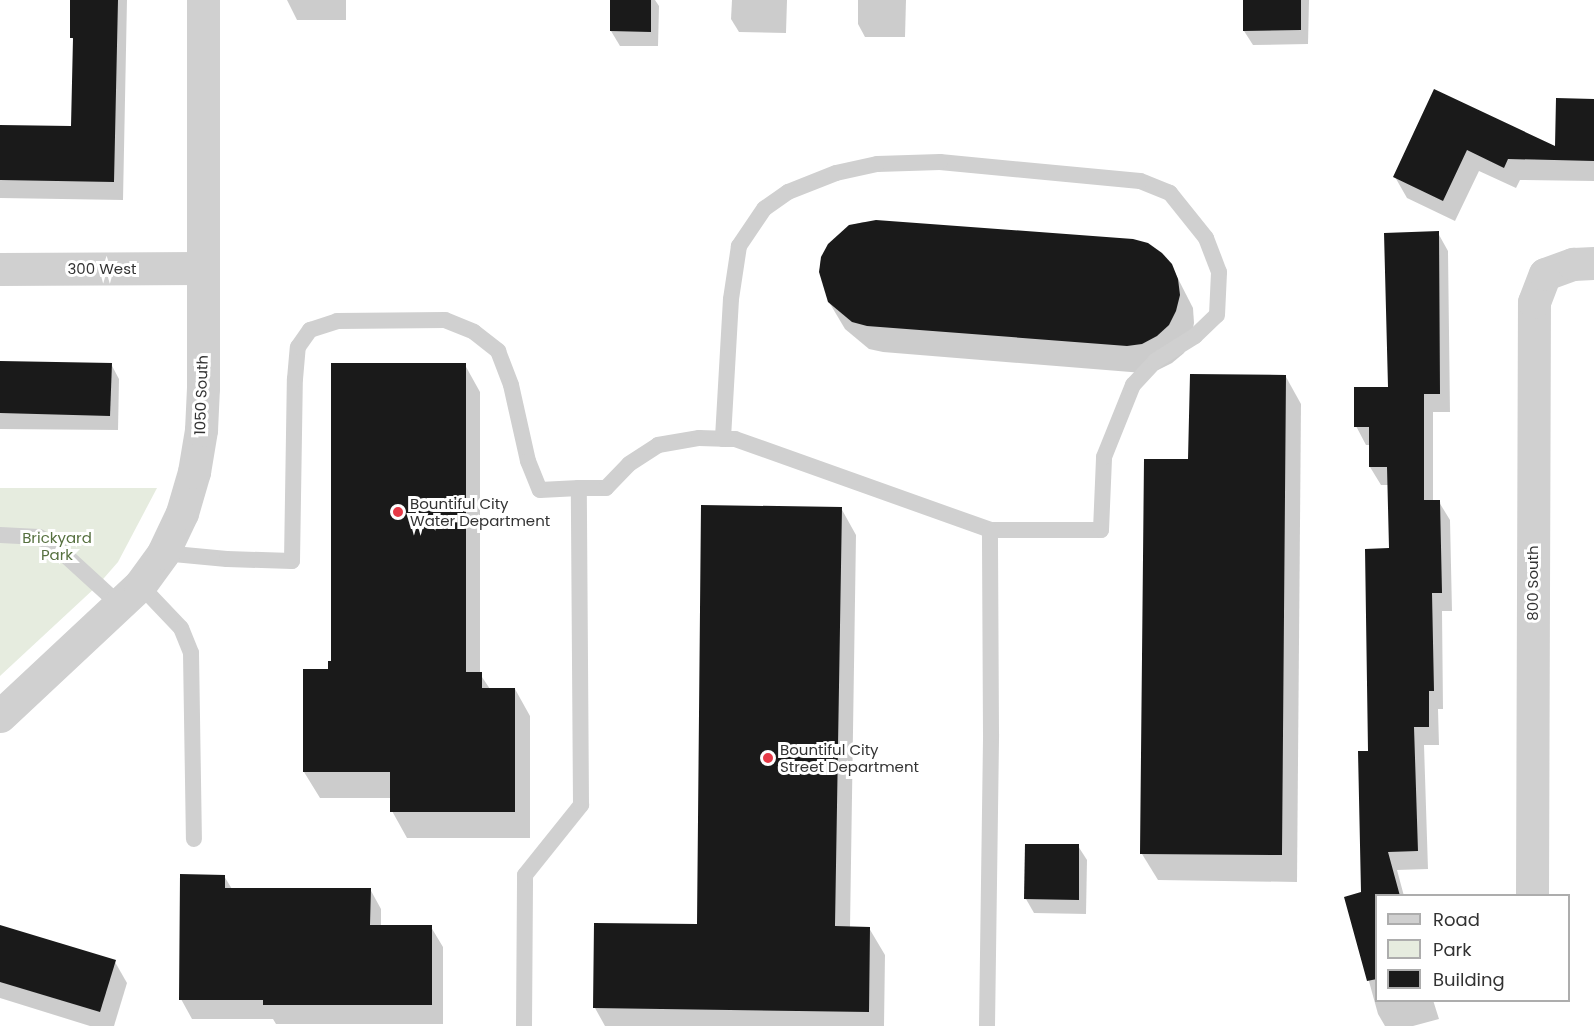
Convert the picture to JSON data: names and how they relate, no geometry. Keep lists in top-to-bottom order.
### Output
{
  "streets": {
    "street": ["300 West", "1050 South", "800 South"]
  },
  "crossings": [
    ["300 West", "1050 South"]
  ],
  "parks": ["Brickyard Park"],
  "places": ["Bountiful City Water Department", "Bountiful City Street Department"],
  "legend": ["Road", "Park", "Building"]
}
